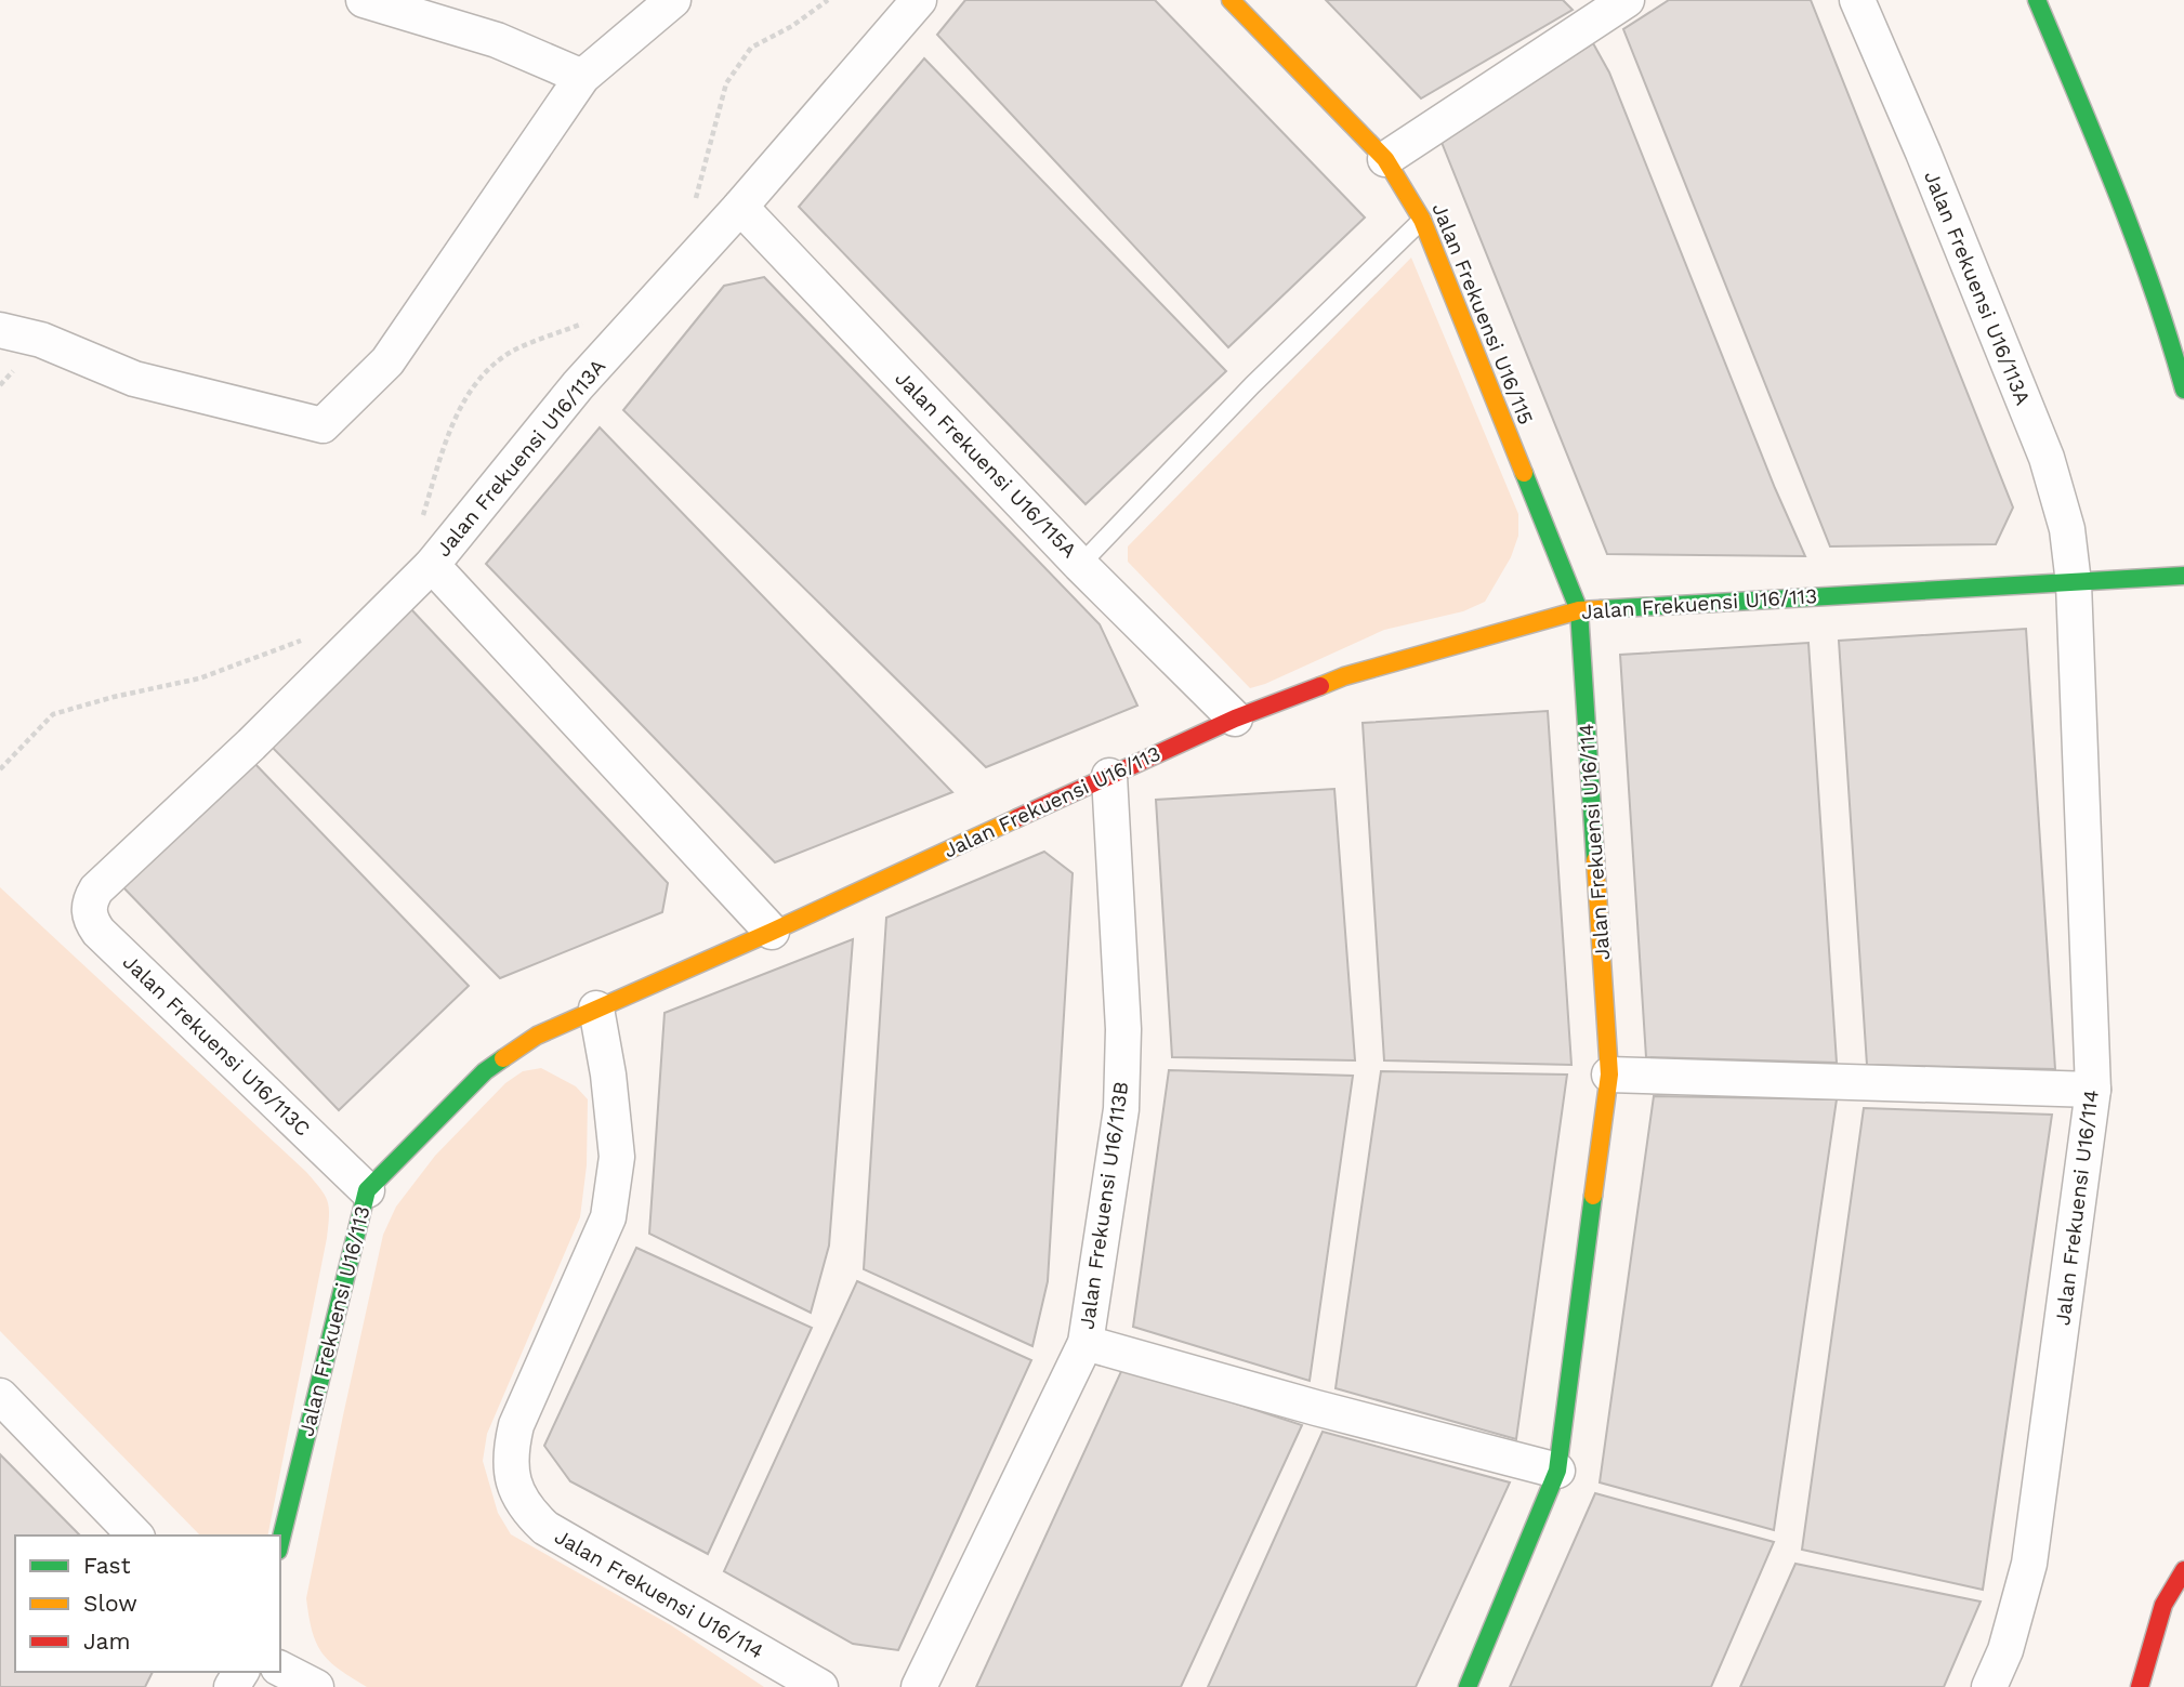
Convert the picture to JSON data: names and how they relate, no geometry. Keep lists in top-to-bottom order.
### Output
{
  "streets": {
    "street": [
      "Jalan Frekuensi U16/113A",
      "Jalan Frekuensi U16/115",
      "Jalan Frekuensi U16/115A",
      "Jalan Frekuensi U16/113",
      "Jalan Frekuensi U16/114",
      "Jalan Frekuensi U16/113C",
      "Jalan Frekuensi U16/113B"
    ]
  },
  "crossings": [
    ["Jalan Frekuensi U16/113A", "Jalan Frekuensi U16/115A"],
    ["Jalan Frekuensi U16/113A", "Jalan Frekuensi U16/113"],
    ["Jalan Frekuensi U16/113A", "Jalan Frekuensi U16/114"],
    ["Jalan Frekuensi U16/113A", "Jalan Frekuensi U16/113C"],
    ["Jalan Frekuensi U16/115", "Jalan Frekuensi U16/113"],
    ["Jalan Frekuensi U16/115", "Jalan Frekuensi U16/114"],
    ["Jalan Frekuensi U16/115A", "Jalan Frekuensi U16/113"],
    ["Jalan Frekuensi U16/113", "Jalan Frekuensi U16/114"],
    ["Jalan Frekuensi U16/113", "Jalan Frekuensi U16/113C"],
    ["Jalan Frekuensi U16/113", "Jalan Frekuensi U16/113B"]
  ],
  "legend": ["Fast", "Slow", "Jam"]
}
